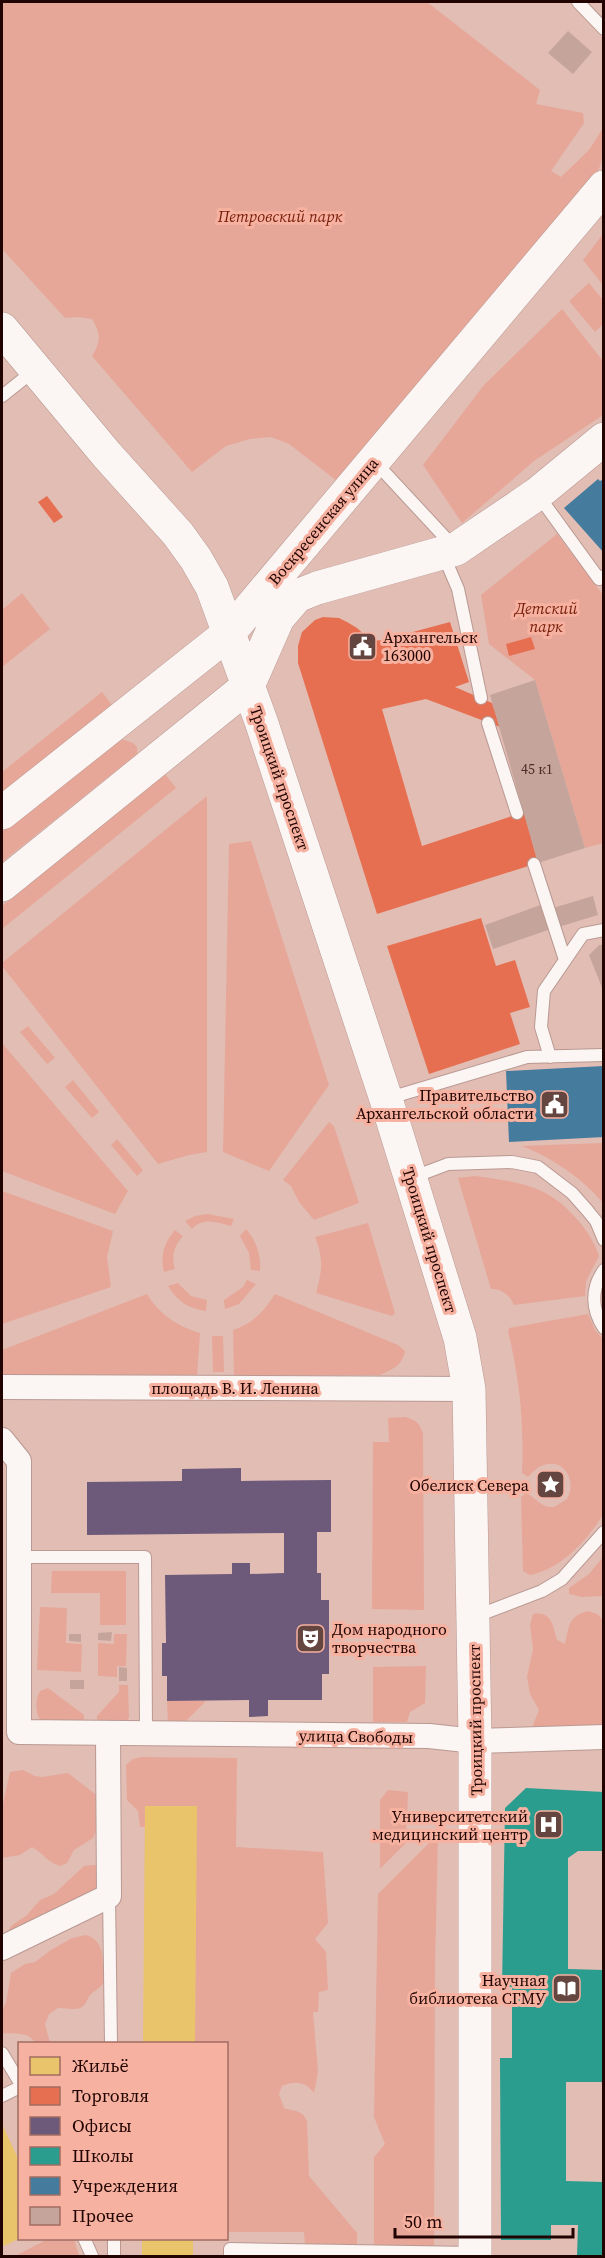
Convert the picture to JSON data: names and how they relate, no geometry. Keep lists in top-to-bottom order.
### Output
{
  "streets": {
    "main road": ["Воскресенская улица", "Троицкий проспект"],
    "street": ["площадь В. И. Ленина", "улица Свободы"]
  },
  "crossings": [
    ["Воскресенская улица", "Троицкий проспект"],
    ["Троицкий проспект", "площадь В. И. Ленина"],
    ["Троицкий проспект", "улица Свободы"]
  ],
  "parks": ["Петровский парк", "Детский парк"],
  "places": {
    "public building": ["Архангельск 163000", "Правительство Архангельской области"],
    "place": ["Обелиск Севера"],
    "theatre": ["Дом народного творчества"],
    "hospital": ["Университетский медицинский центр"],
    "library": ["Научная библиотека СГМУ"]
  },
  "house_numbers": ["45 к1"],
  "legend": [
    "Жильё",
    "Торговля",
    "Офисы",
    "Школы",
    "Учреждения",
    "Прочее"
  ],
  "scale_bar": "50 m"
}
